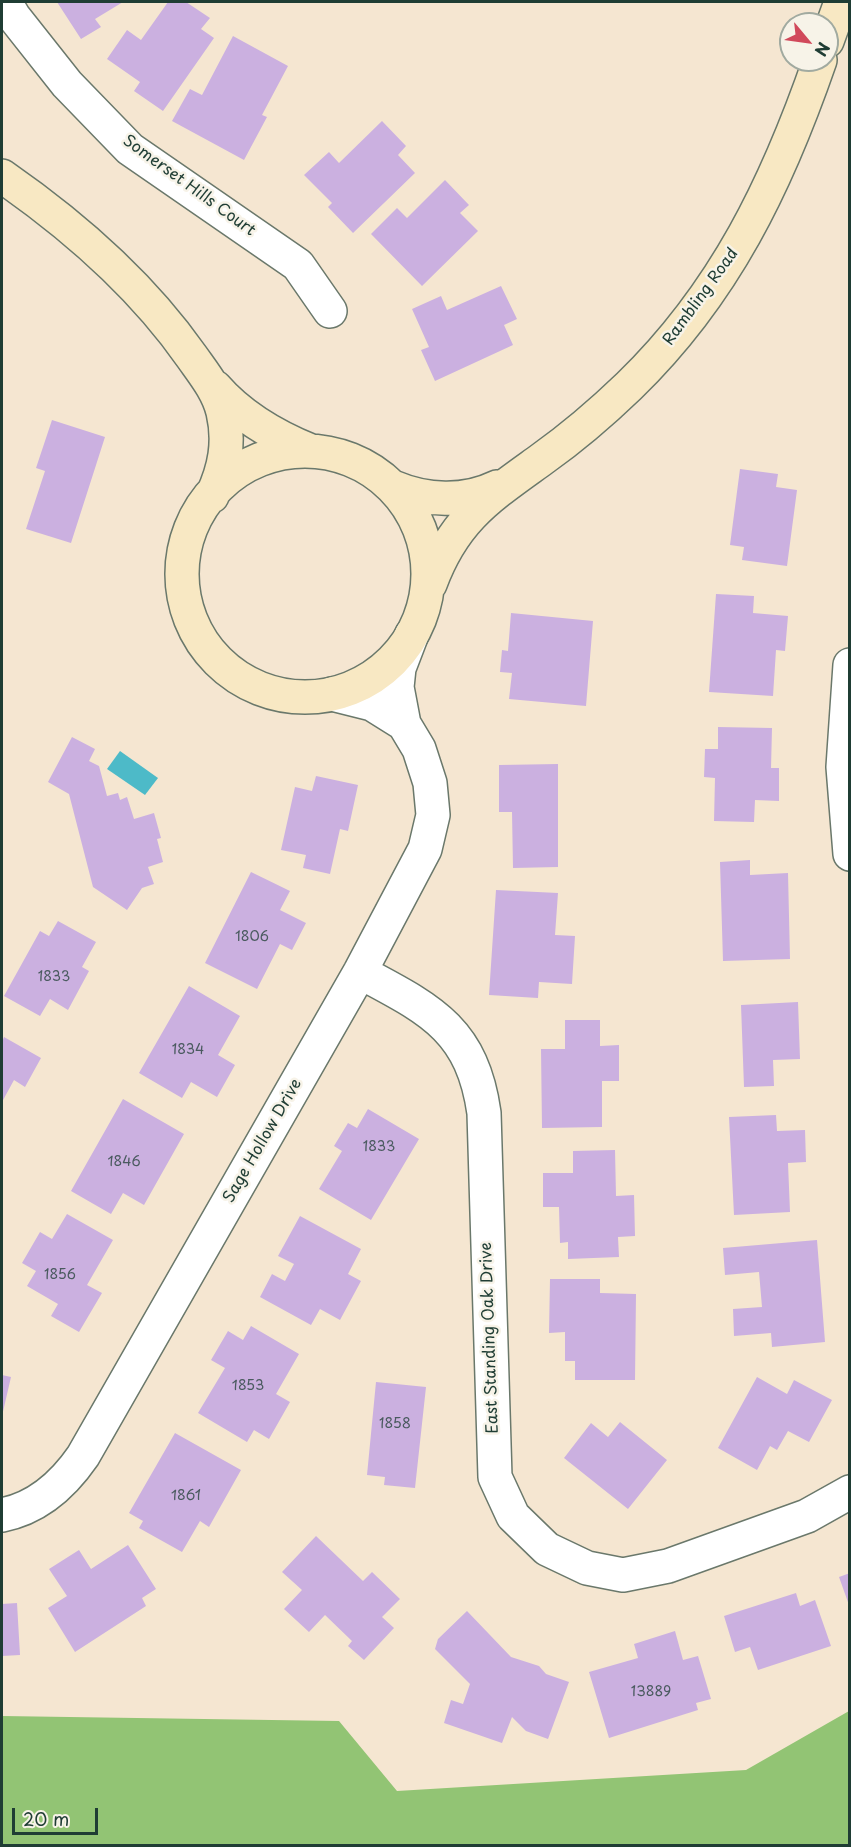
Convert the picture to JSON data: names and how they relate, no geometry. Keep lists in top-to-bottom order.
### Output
{
  "streets": {
    "street": [
      "Somerset Hills Court",
      "Rambling Road",
      "Sage Hollow Drive",
      "East Standing Oak Drive"
    ]
  },
  "crossings": [
    ["Sage Hollow Drive", "East Standing Oak Drive"]
  ],
  "house_numbers": [
    "1806",
    "1833",
    "1834",
    "1833",
    "1846",
    "1856",
    "1853",
    "1858",
    "1861",
    "13889"
  ],
  "scale_bar": "20 m",
  "north": "bottom right"
}
